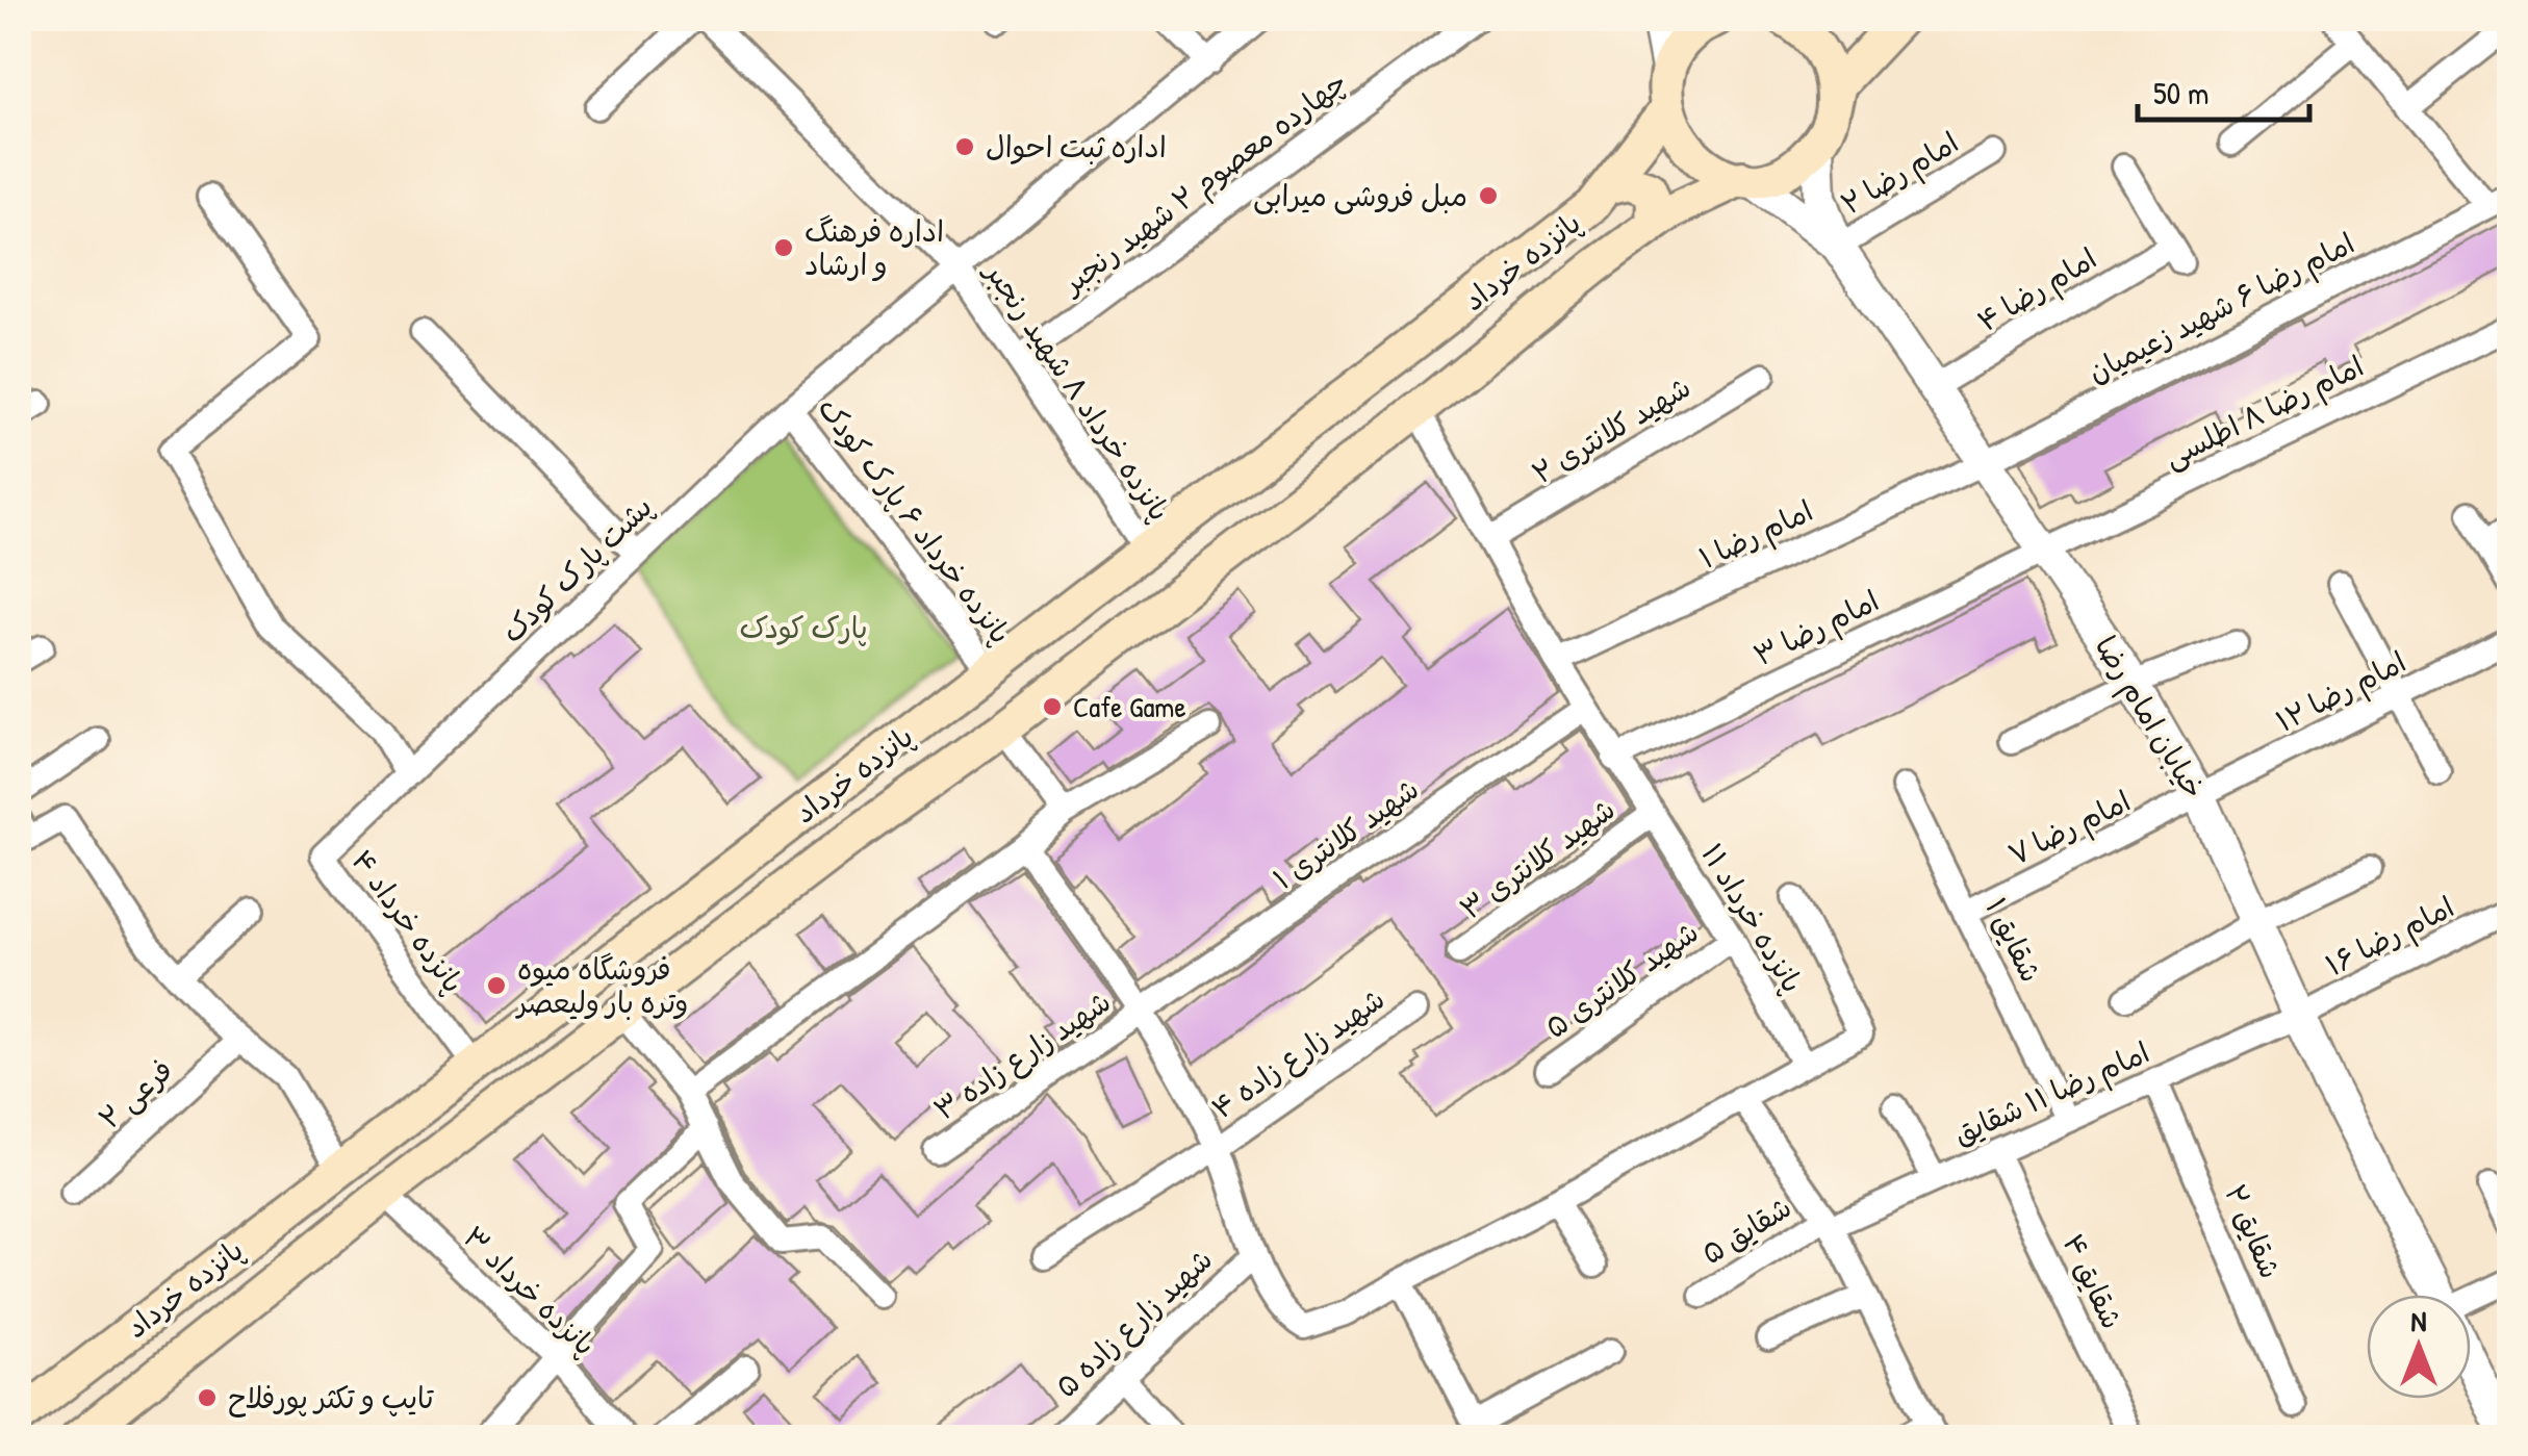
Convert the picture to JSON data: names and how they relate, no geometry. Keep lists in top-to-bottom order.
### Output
{
  "streets": {
    "main road": ["پانزده خرداد"],
    "street": [
      "امام رضا ۲",
      "چهارده معصوم ۲ شهید رنجبر",
      "امام رضا ۴",
      "امام رضا ۶ شهید زعیمیان",
      "پانزده خرداد ۸ شهید رنجبر",
      "امام رضا ۸ اطلسی",
      "شهید کلانتری ۲",
      "پانزده خرداد ۶ پارک کودک",
      "امام رضا ۱",
      "پشت پارک کودک",
      "امام رضا ۳",
      "امام رضا ۱۲",
      "خیابان امام رضا",
      "امام رضا ۷",
      "شهید کلانتری ۱",
      "شهید کلانتری ۳",
      "پانزده خرداد ۱۱",
      "پانزده خرداد ۴",
      "امام رضا ۱۶",
      "شقایق ۱",
      "شهید کلانتری ۵",
      "شهید زارع زاده ۴",
      "شهید زارع زاده ۳",
      "امام رضا ۱۱ شقایق",
      "فرعی ۲",
      "شقایق ۵",
      "شقایق ۲",
      "شقایق ۴",
      "پانزده خرداد ۳",
      "شهید زارع زاده ۵"
    ]
  },
  "crossings": [
    ["امام رضا ۲", "خیابان امام رضا"],
    ["چهارده معصوم ۲ شهید رنجبر", "پانزده خرداد ۸ شهید رنجبر"],
    ["پانزده خرداد", "پانزده خرداد ۸ شهید رنجبر"],
    ["پانزده خرداد", "پانزده خرداد ۶ پارک کودک"],
    ["پانزده خرداد", "خیابان امام رضا"],
    ["پانزده خرداد", "پانزده خرداد ۱۱"],
    ["پانزده خرداد", "پانزده خرداد ۴"],
    ["پانزده خرداد", "پانزده خرداد ۳"],
    ["امام رضا ۴", "خیابان امام رضا"],
    ["امام رضا ۶ شهید زعیمیان", "امام رضا ۱"],
    ["امام رضا ۶ شهید زعیمیان", "خیابان امام رضا"],
    ["پانزده خرداد ۸ شهید رنجبر", "پشت پارک کودک"],
    ["امام رضا ۸ اطلسی", "امام رضا ۳"],
    ["امام رضا ۸ اطلسی", "خیابان امام رضا"],
    ["شهید کلانتری ۲", "پانزده خرداد ۱۱"],
    ["پانزده خرداد ۶ پارک کودک", "پشت پارک کودک"],
    ["امام رضا ۱", "خیابان امام رضا"],
    ["امام رضا ۱", "پانزده خرداد ۱۱"],
    ["پشت پارک کودک", "پانزده خرداد ۴"],
    ["امام رضا ۳", "خیابان امام رضا"],
    ["امام رضا ۳", "پانزده خرداد ۱۱"],
    ["امام رضا ۱۲", "خیابان امام رضا"],
    ["امام رضا ۱۲", "امام رضا ۷"],
    ["خیابان امام رضا", "امام رضا ۷"],
    ["خیابان امام رضا", "امام رضا ۱۶"],
    ["خیابان امام رضا", "امام رضا ۱۱ شقایق"],
    ["امام رضا ۷", "شقایق ۱"],
    ["شهید کلانتری ۱", "پانزده خرداد ۱۱"],
    ["شهید کلانتری ۱", "شهید زارع زاده ۳"],
    ["شهید کلانتری ۳", "پانزده خرداد ۱۱"],
    ["پانزده خرداد ۱۱", "شهید کلانتری ۵"],
    ["امام رضا ۱۶", "امام رضا ۱۱ شقایق"],
    ["شقایق ۱", "امام رضا ۱۱ شقایق"],
    ["امام رضا ۱۱ شقایق", "شقایق ۵"],
    ["امام رضا ۱۱ شقایق", "شقایق ۲"],
    ["امام رضا ۱۱ شقایق", "شقایق ۴"]
  ],
  "parks": ["پارک کودک"],
  "places": [
    "اداره ثبت احوال",
    "مبل فروشی میرابی",
    "اداره فرهنگ و ارشاد",
    "Cafe Game",
    "فروشگاه میوه وتره بار ولیعصر",
    "تایپ و تکثر پورفلاح"
  ],
  "scale_bar": "50 m",
  "north": "top"
}
